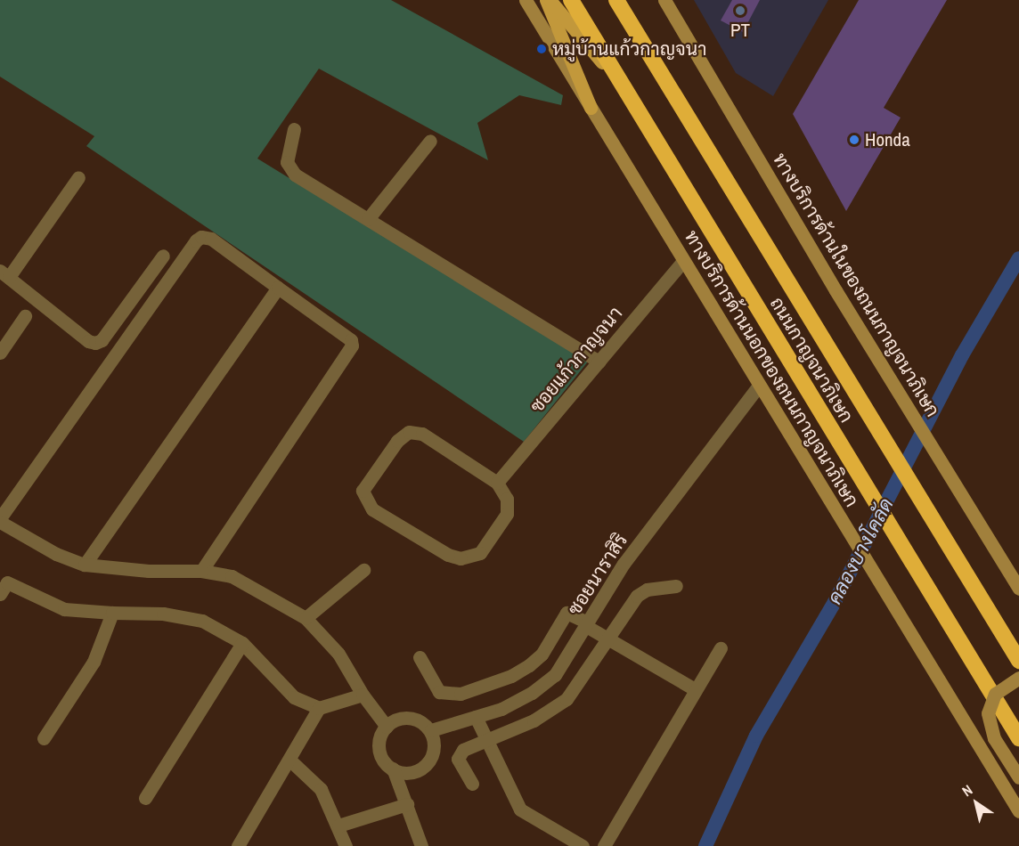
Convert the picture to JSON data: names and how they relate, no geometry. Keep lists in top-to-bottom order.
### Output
{
  "streets": {
    "highway": ["ถนนกาญจนาภิเษก"],
    "main road": ["ทางบริการด้านในของถนนกาญจนาภิเษก", "ทางบริการด้านนอกของถนนกาญจนาภิเษก"],
    "street": ["ซอยแก้วกาญจนา", "ซอยนาราสิริ"]
  },
  "crossings": [
    ["ซอยแก้วกาญจนา", "ทางบริการด้านนอกของถนนกาญจนาภิเษก"],
    ["ทางบริการด้านนอกของถนนกาญจนาภิเษก", "ซอยนาราสิริ"]
  ],
  "water": ["คลองบางโคลัด"],
  "places": ["PT", "หมู่บ้านแก้วกาญจนา", "Honda"],
  "north": "top left"
}
